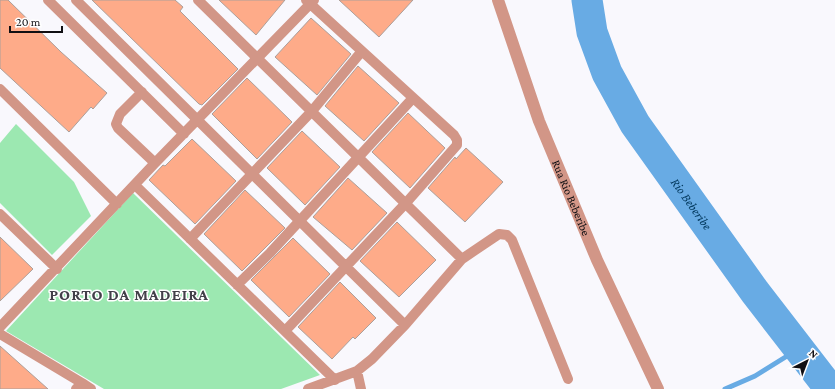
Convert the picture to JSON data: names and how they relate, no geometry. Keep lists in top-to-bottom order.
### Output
{
  "streets": {
    "street": ["Rua Rio Beberibe"]
  },
  "districts": ["PORTO DA MADEIRA"],
  "water": ["Rio Beberibe"],
  "scale_bar": "20 m",
  "north": "top right"
}
